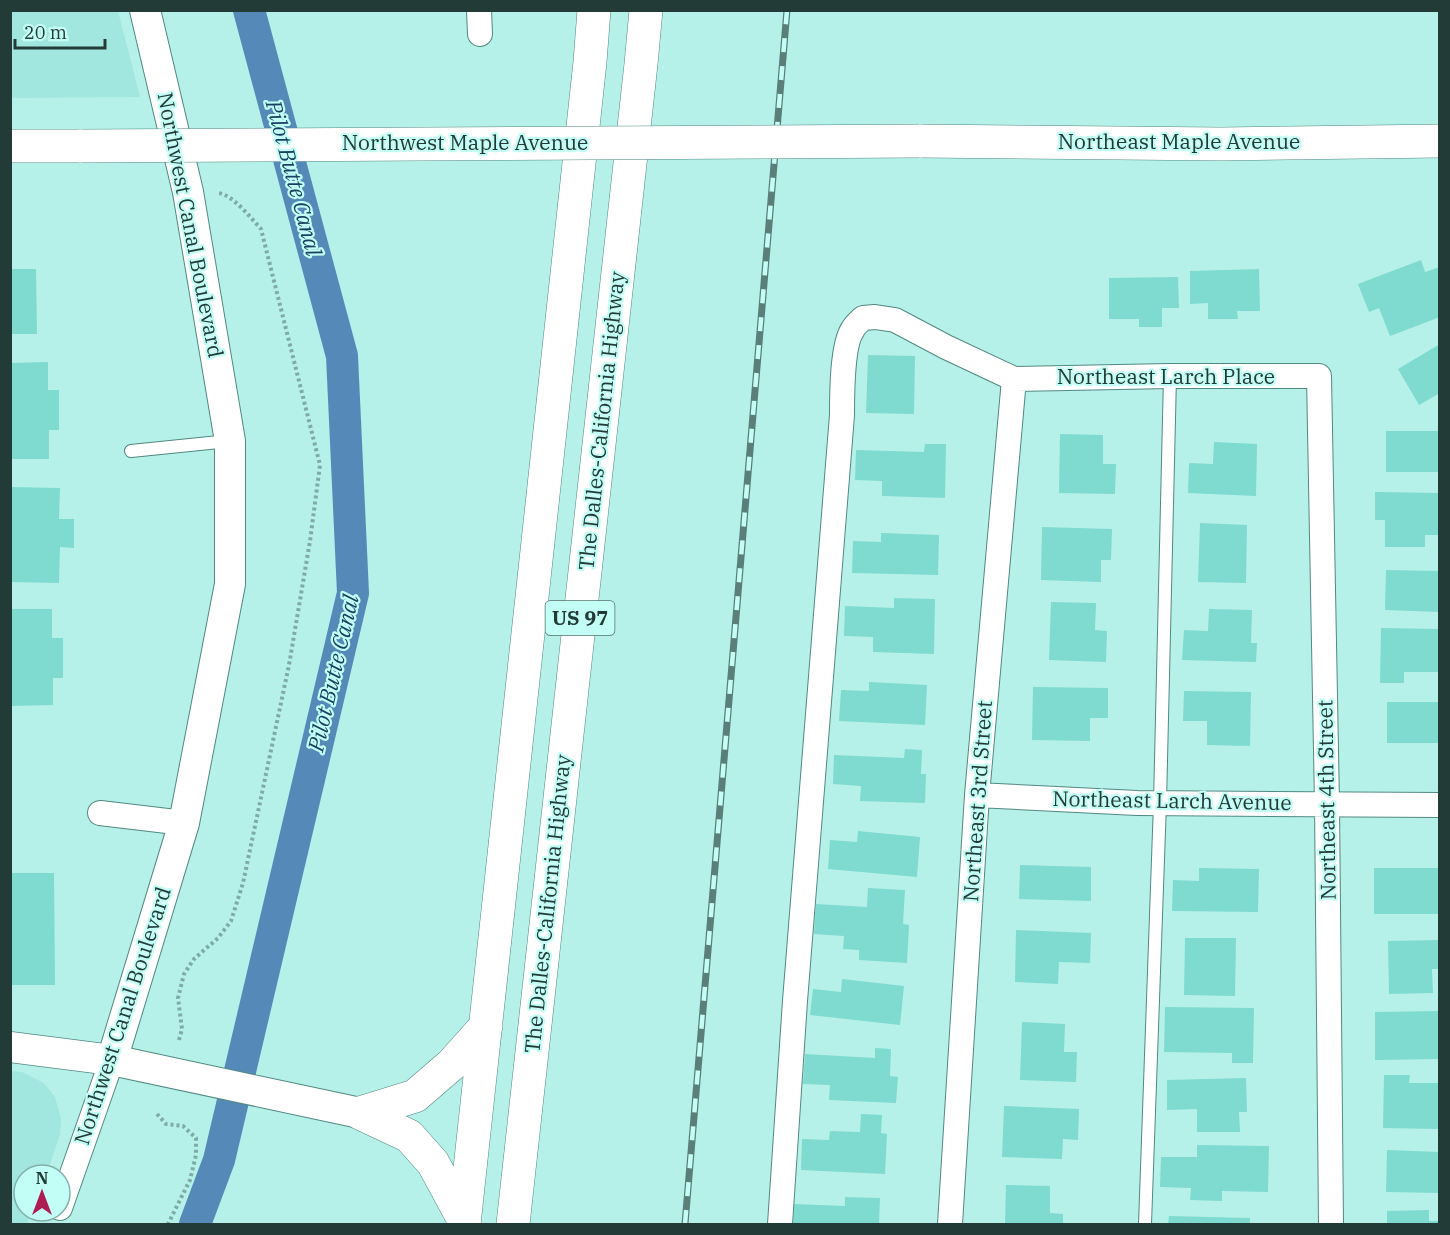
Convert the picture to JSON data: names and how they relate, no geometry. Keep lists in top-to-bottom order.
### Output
{
  "streets": {
    "main road": [
      "Northeast Maple Avenue",
      "Northwest Maple Avenue",
      "The Dalles-California Highway",
      "US 97"
    ],
    "street": [
      "Northwest Canal Boulevard",
      "Northeast Larch Place",
      "Northeast 4th Street",
      "Northeast 3rd Street",
      "Northeast Larch Avenue"
    ]
  },
  "crossings": [
    ["Northeast Maple Avenue", "Northwest Maple Avenue"],
    ["Northeast Larch Place", "Northeast 4th Street"],
    ["Northeast Larch Place", "Northeast 3rd Street"],
    ["Northeast 4th Street", "Northeast Larch Avenue"],
    ["Northeast 3rd Street", "Northeast Larch Avenue"]
  ],
  "water": ["Pilot Butte Canal"],
  "scale_bar": "20 m",
  "north": "top"
}
